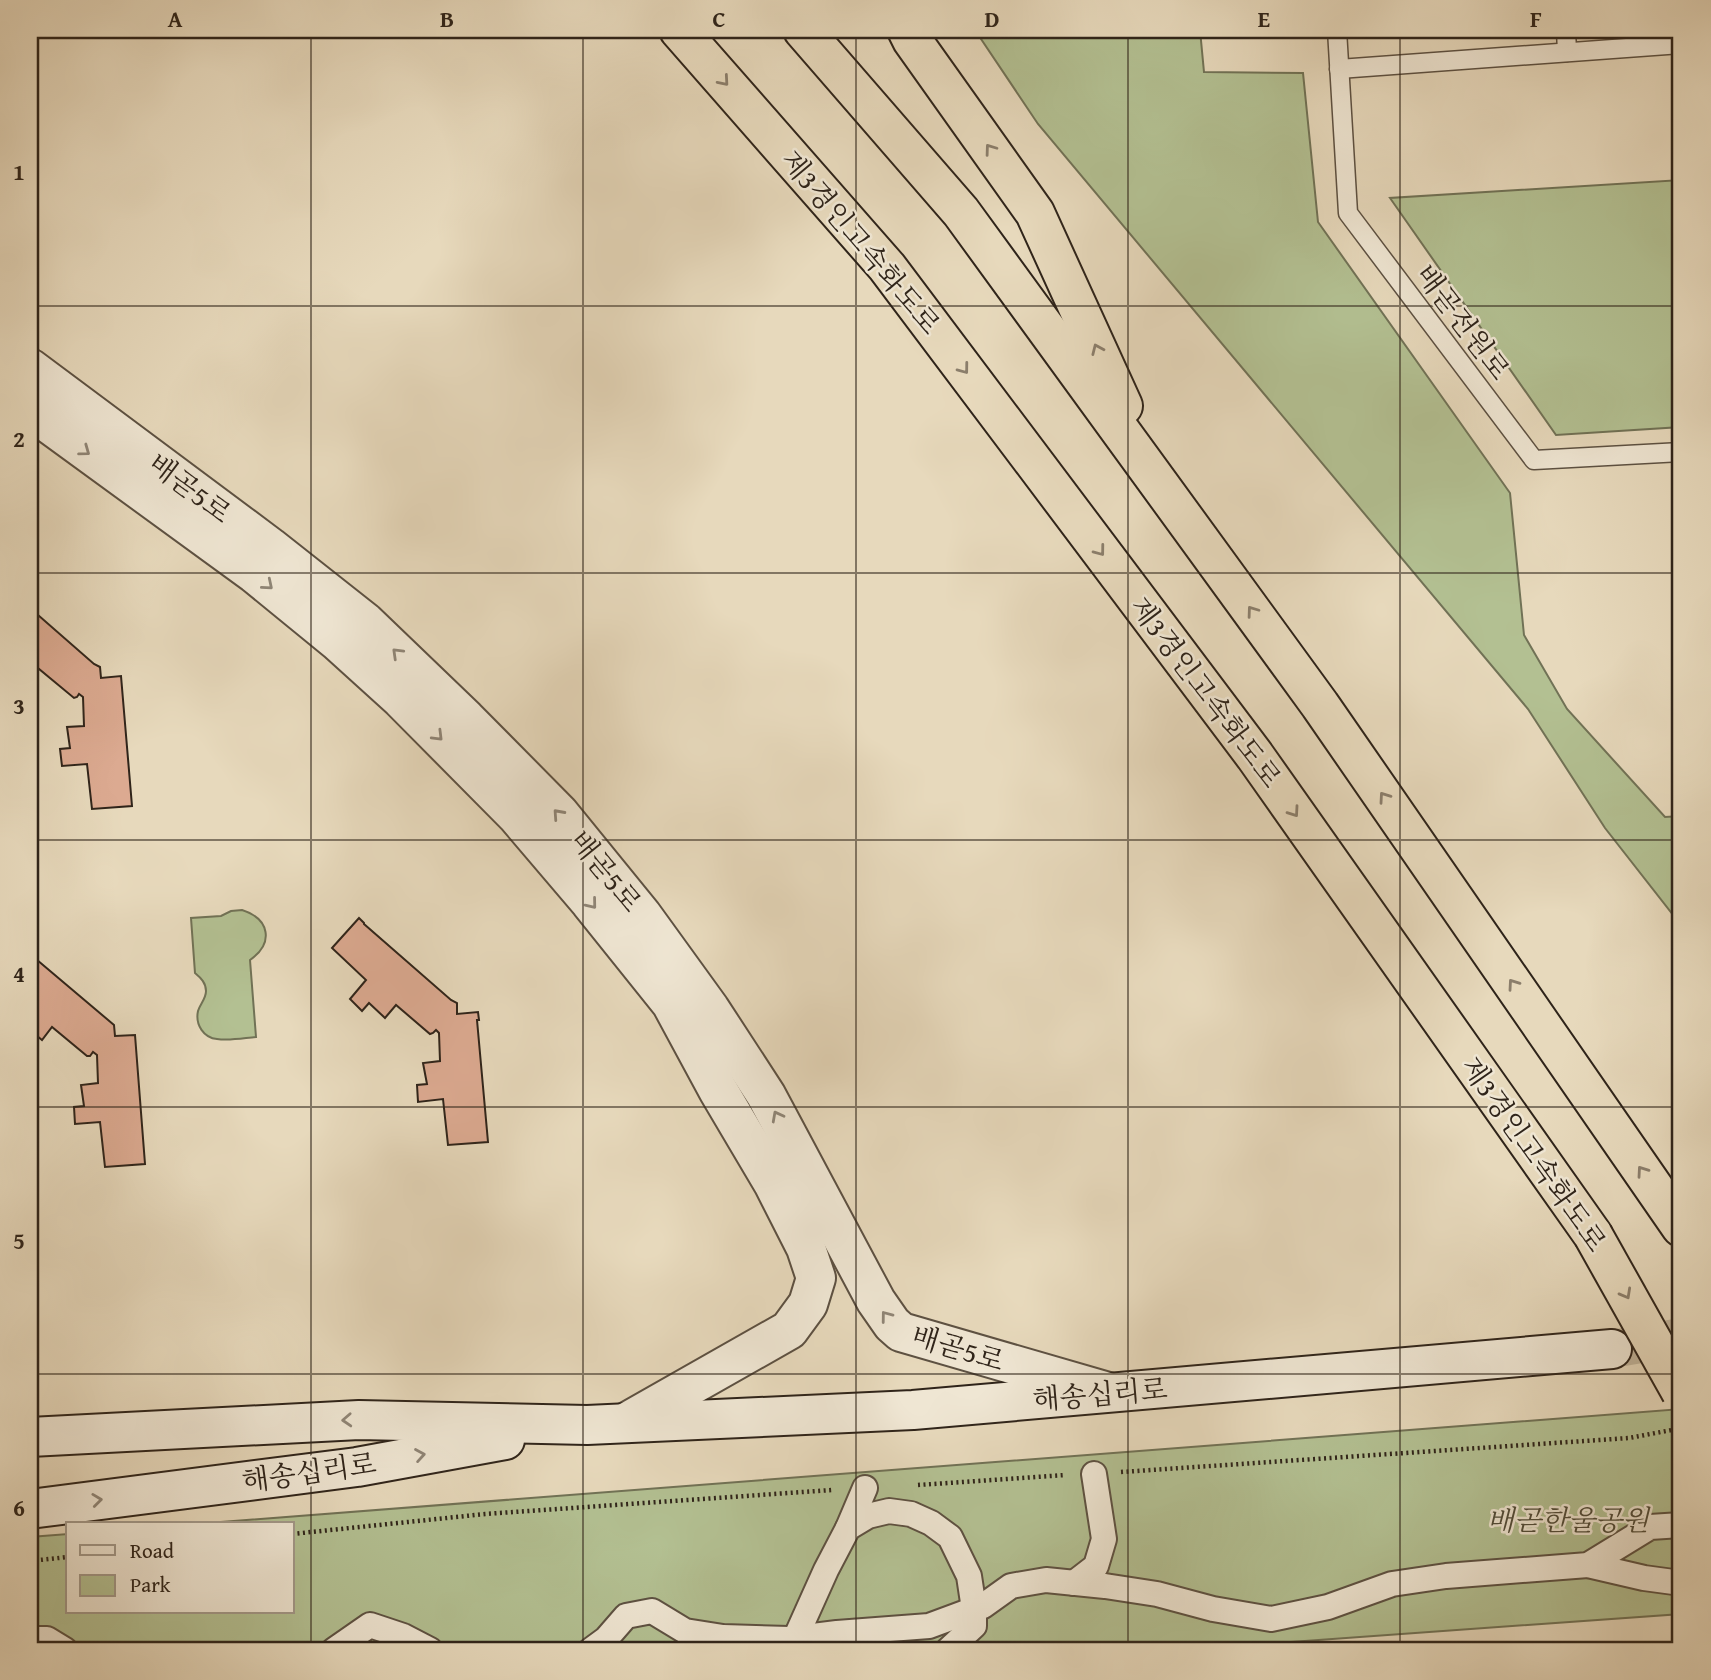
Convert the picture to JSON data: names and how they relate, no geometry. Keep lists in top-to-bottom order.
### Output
{
  "streets": {
    "highway": ["제3경인고속화도로"],
    "street": ["배곧5로", "해송십리로"],
    "lane": ["배곧전원로"]
  },
  "crossings": [
    ["배곧5로", "해송십리로"]
  ],
  "parks": ["배곧한울공원"],
  "legend": ["Road", "Park"],
  "grid": {
    "columns": [
      "A",
      "B",
      "C",
      "D",
      "E",
      "F"
    ],
    "rows": [
      "1",
      "2",
      "3",
      "4",
      "5",
      "6"
    ]
  }
}
